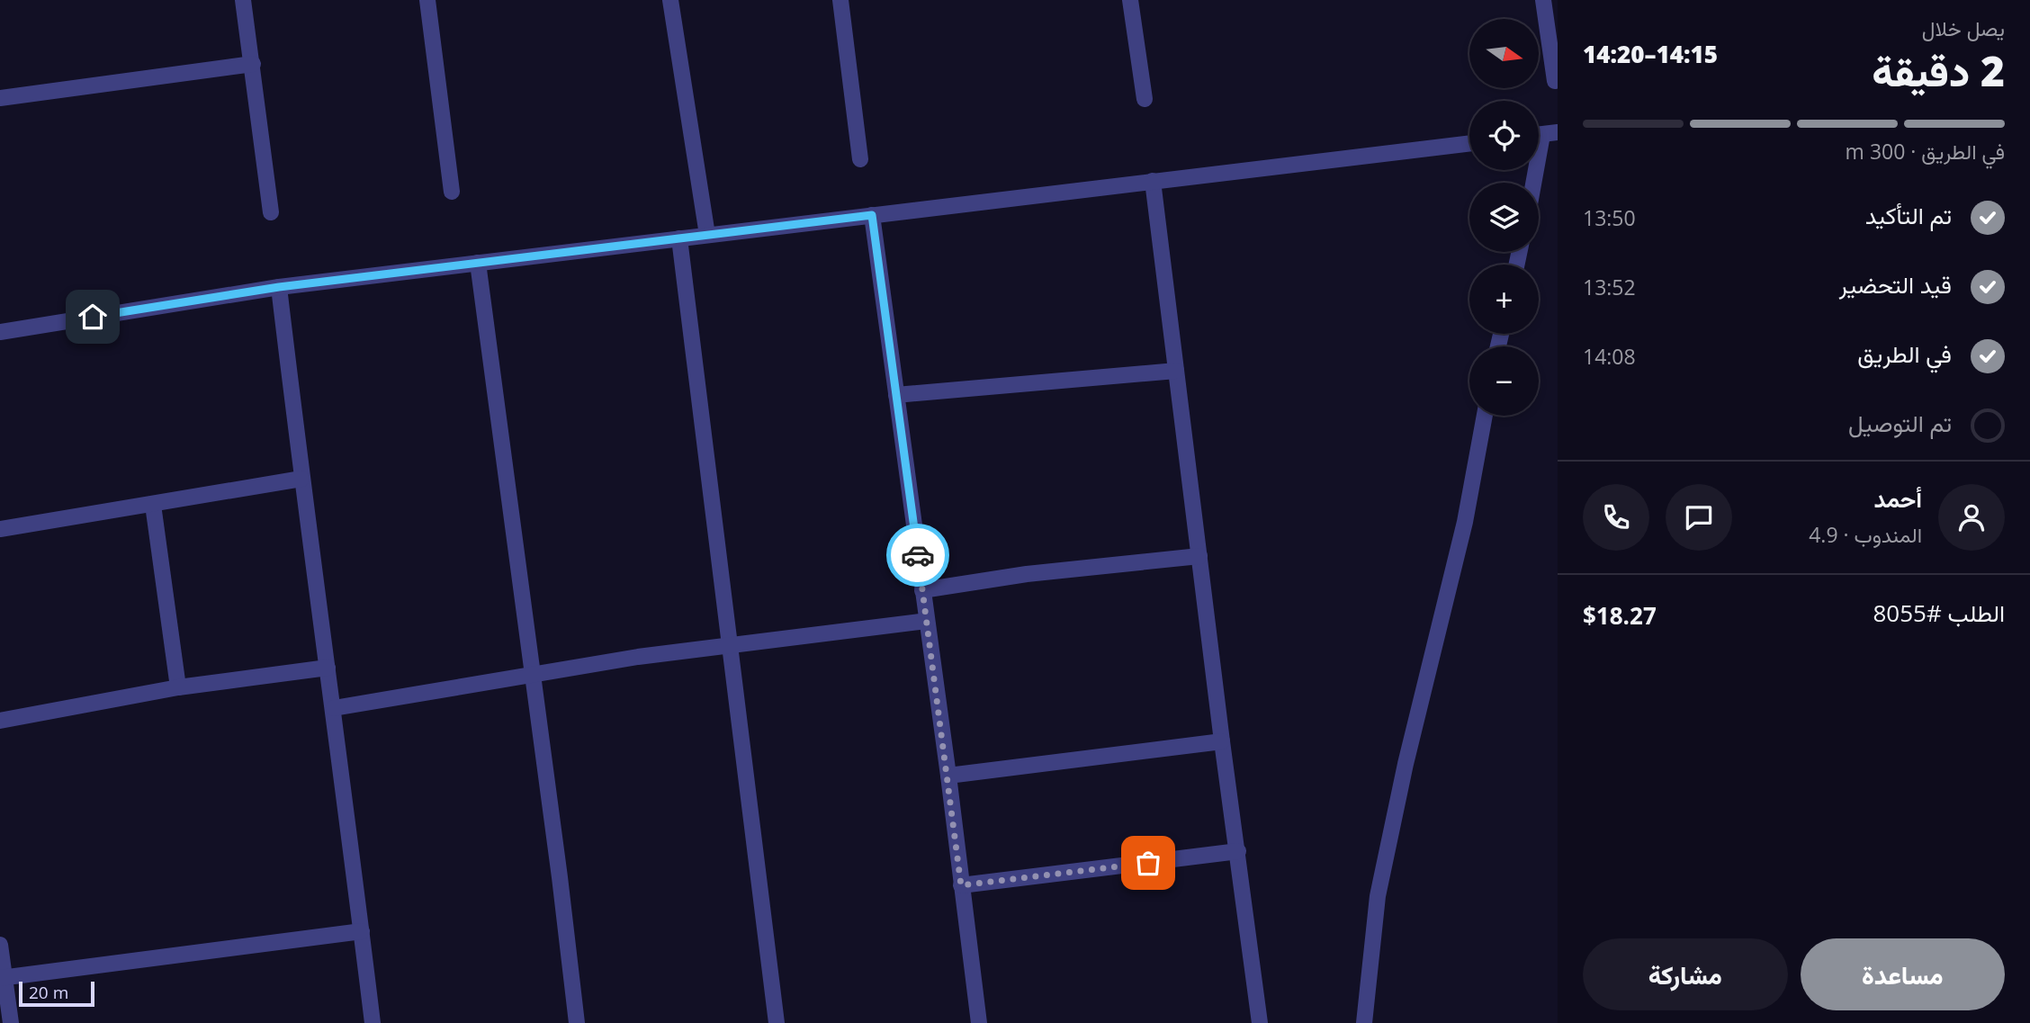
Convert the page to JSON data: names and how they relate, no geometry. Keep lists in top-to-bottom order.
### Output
{
  "scale_bar": "20 m",
  "north": "right",
  "page": {
    "heading": ["2 دقيقة", "يصل خلال", "14:15–14:20"],
    "panel": [
      "أحمد",
      "المندوب · 4.9",
      "الطلب #8055",
      "$18.27"
    ],
    "map_buttons": ["+", "−"],
    "bar": "في الطريق · 300 m",
    "list": [
      ["تم التأكيد", "13:50"],
      ["قيد التحضير", "13:52"],
      ["في الطريق", "14:08"],
      "تم التوصيل"
    ],
    "buttons": ["مساعدة", "مشاركة"],
    "scale": "20 m"
  }
}
